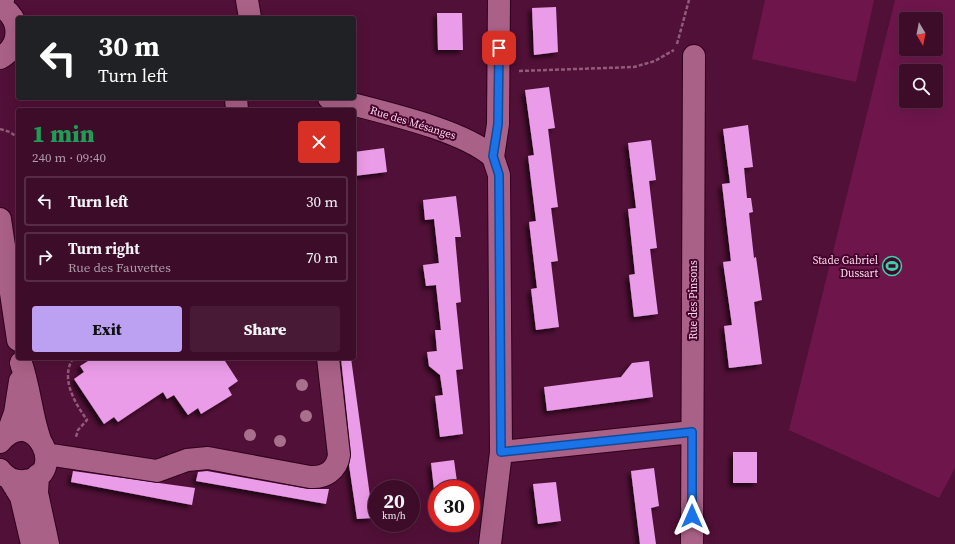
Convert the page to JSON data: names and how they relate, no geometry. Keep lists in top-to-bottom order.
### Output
{
  "streets": {
    "street": ["Rue des Mésanges", "Rue des Pinsons"]
  },
  "places": {
    "sports": ["Stade Gabriel Dussart"]
  },
  "north": "bottom",
  "page": {
    "turn": ["30 m", "Turn left"],
    "heading": ["1 min", "240 m · 09:40"],
    "list": [
      {
        "name": "Turn left",
        "value": "30 m"
      },
      {
        "name": "Turn right",
        "note": "Rue des Fauvettes",
        "value": "70 m"
      }
    ],
    "buttons": ["Exit", "Share"],
    "speed": "20 km/h",
    "limit": "30"
  }
}
